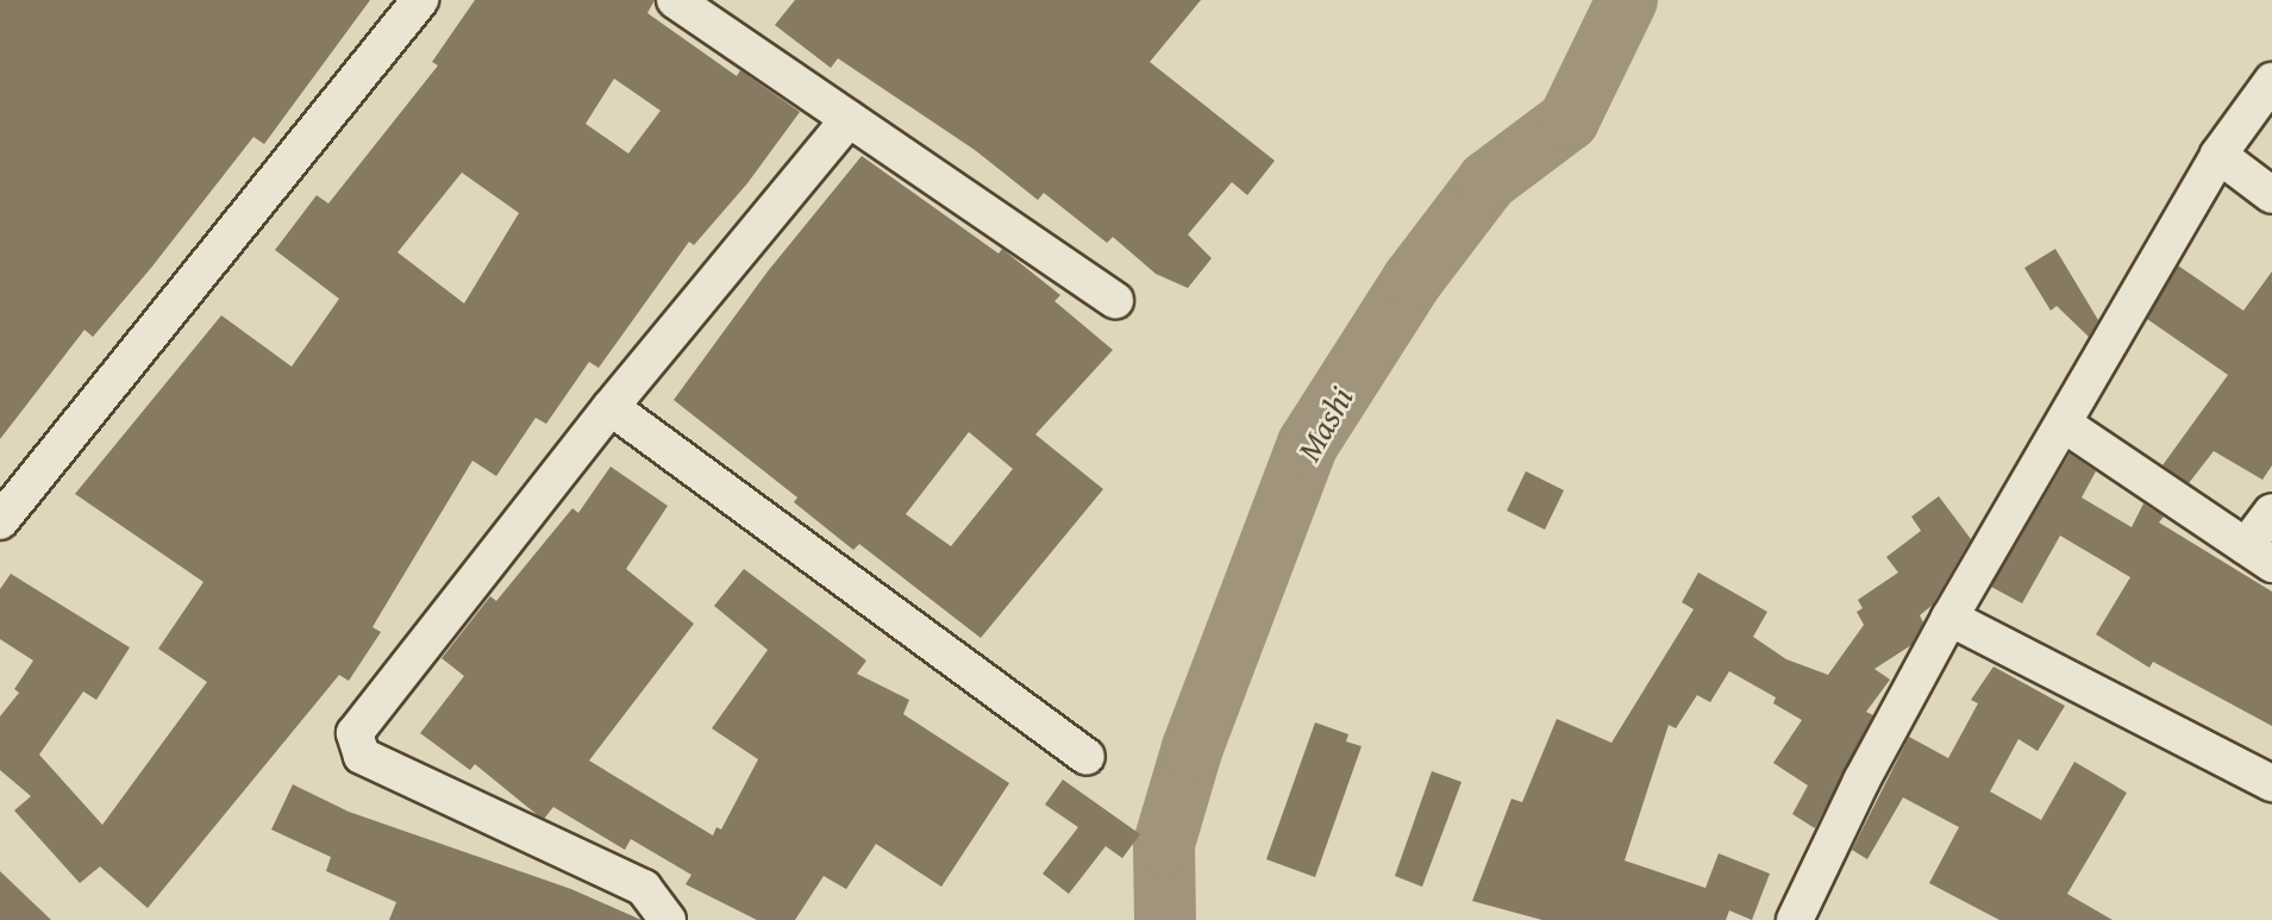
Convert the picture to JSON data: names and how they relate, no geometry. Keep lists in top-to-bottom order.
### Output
{
  "water": ["Mashi"]
}
